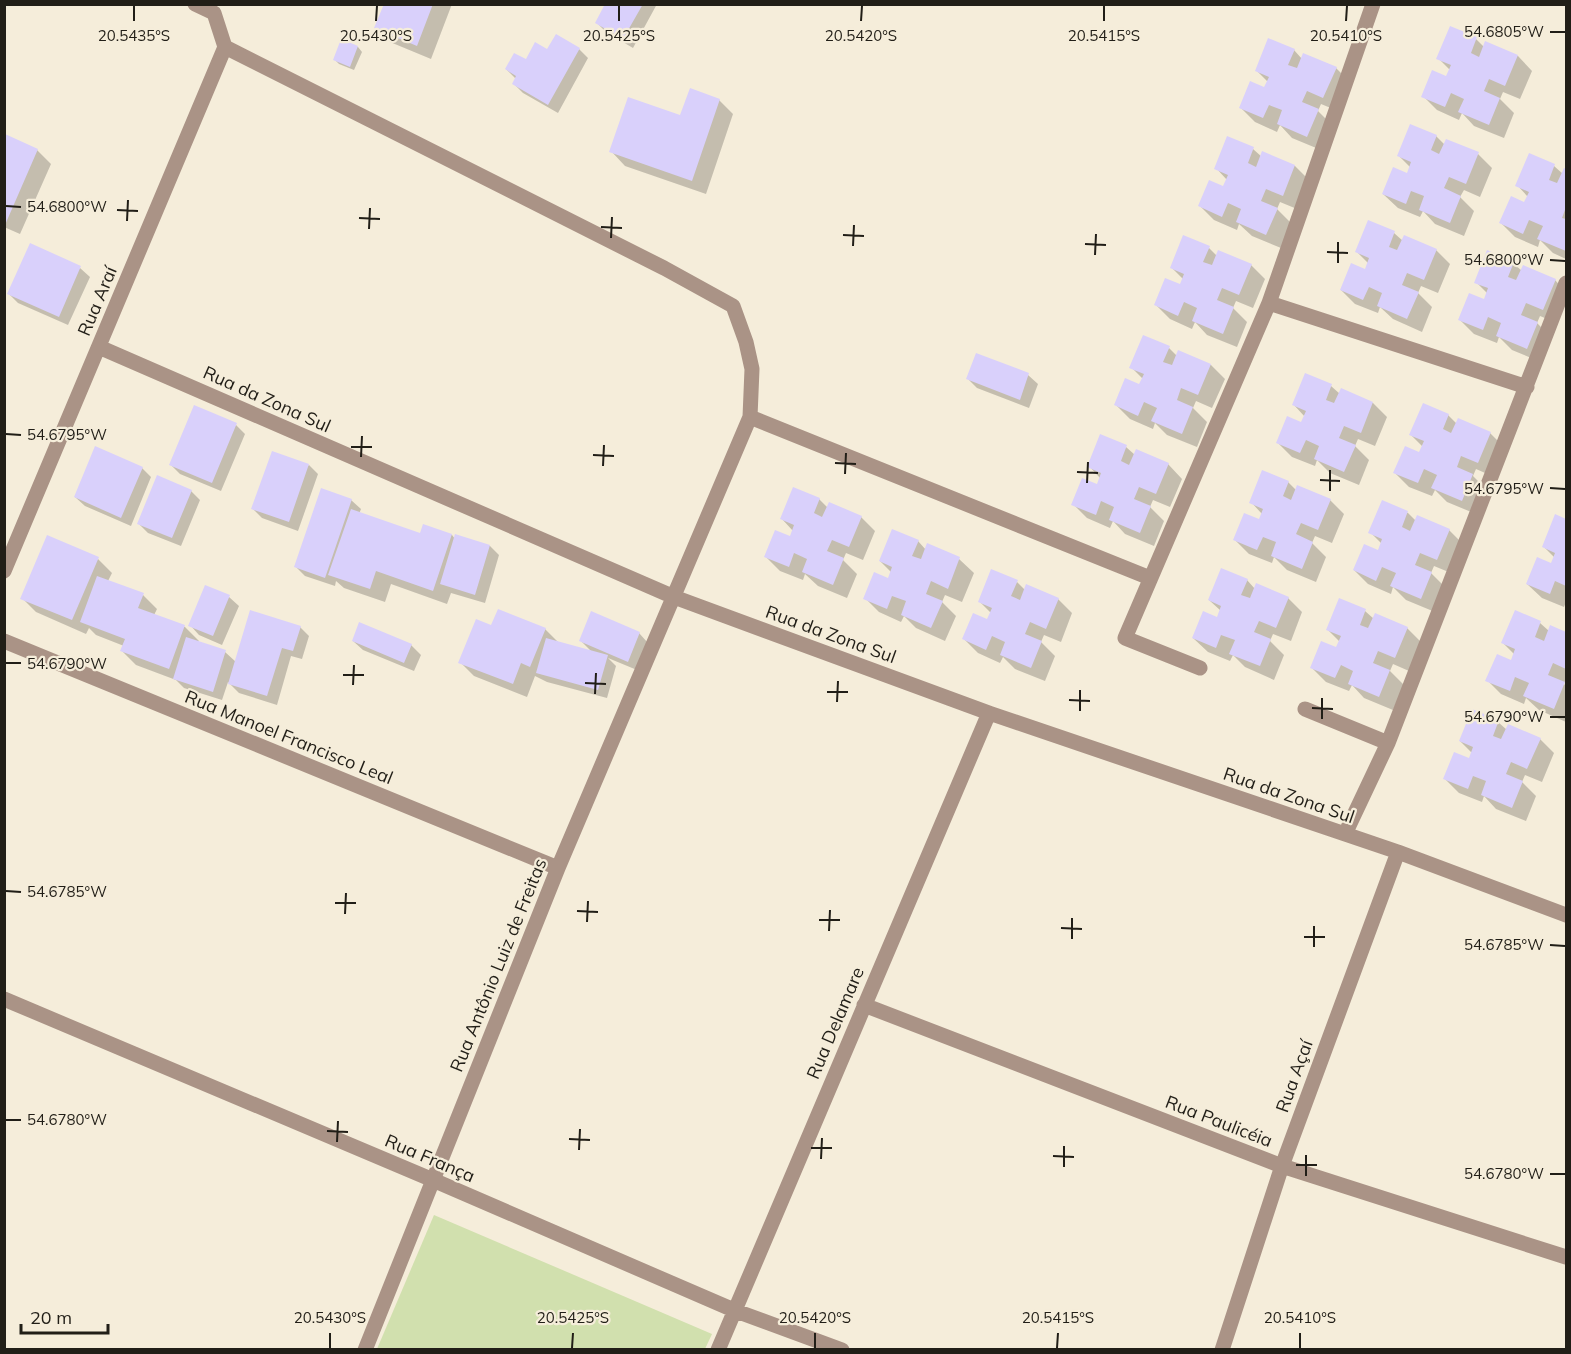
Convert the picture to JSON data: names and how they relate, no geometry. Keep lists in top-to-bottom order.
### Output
{
  "streets": {
    "street": [
      "Rua Araí",
      "Rua da Zona Sul",
      "Rua Manoel Francisco Leal",
      "Rua Antônio Luiz de Freitas",
      "Rua Delamare",
      "Rua Açaí",
      "Rua Paulicéia",
      "Rua França"
    ]
  },
  "crossings": [
    ["Rua Araí", "Rua da Zona Sul"],
    ["Rua da Zona Sul", "Rua Antônio Luiz de Freitas"],
    ["Rua da Zona Sul", "Rua Delamare"],
    ["Rua da Zona Sul", "Rua Açaí"],
    ["Rua Manoel Francisco Leal", "Rua Antônio Luiz de Freitas"],
    ["Rua Antônio Luiz de Freitas", "Rua França"],
    ["Rua Delamare", "Rua Paulicéia"],
    ["Rua Delamare", "Rua França"],
    ["Rua Açaí", "Rua Paulicéia"]
  ],
  "scale_bar": "20 m",
  "coordinates": [
    "54.6805°W",
    "20.5435°S",
    "20.5430°S",
    "20.5425°S",
    "20.5420°S",
    "20.5415°S",
    "20.5410°S",
    "54.6800°W",
    "54.6795°W",
    "54.6790°W",
    "54.6785°W",
    "54.6780°W"
  ]
}
